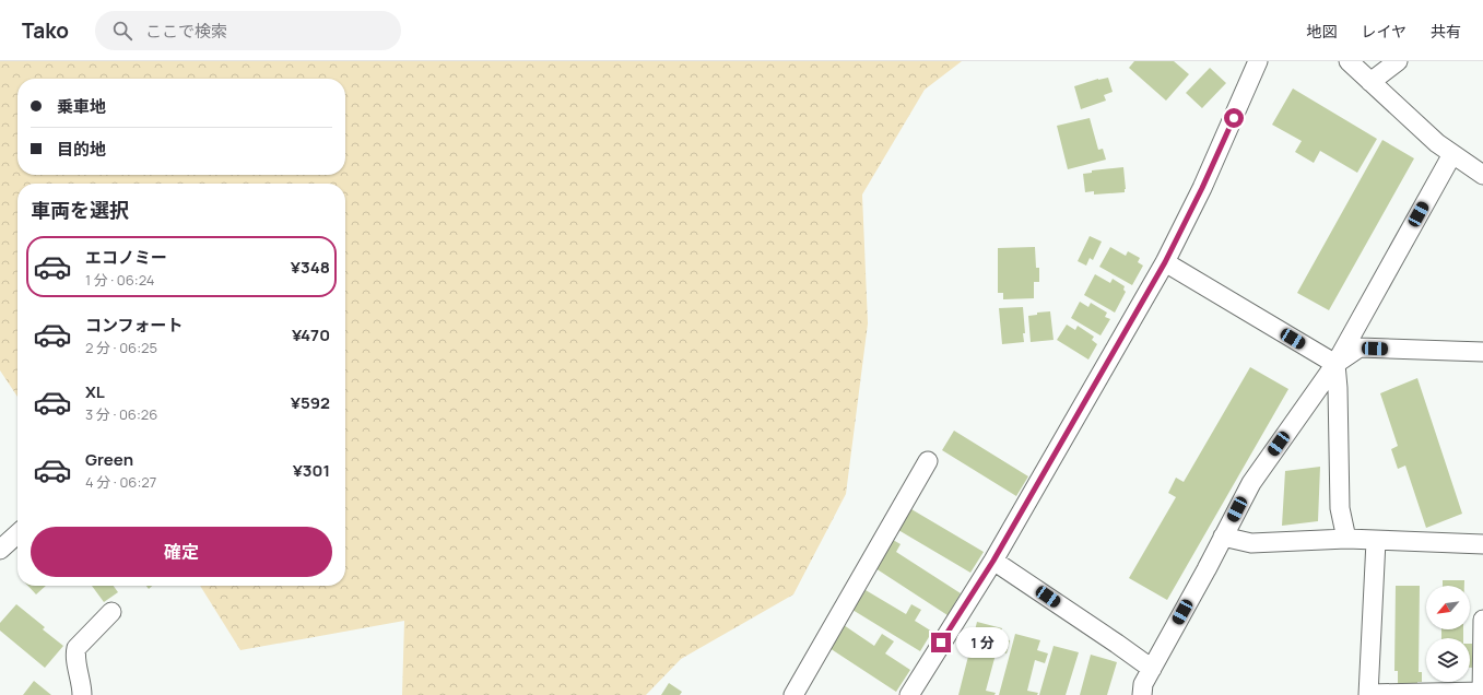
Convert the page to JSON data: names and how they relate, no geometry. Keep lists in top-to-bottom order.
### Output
{
  "north": "bottom left",
  "page": {
    "header": "Tako",
    "search": "ここで検索",
    "nav": ["地図", "レイヤ", "共有"],
    "banner": ["乗車地", "目的地"],
    "heading": "車両を選択",
    "list": [
      {
        "name": "エコノミー",
        "note": "1 分 · 06:24",
        "value": "¥348"
      },
      {
        "name": "コンフォート",
        "note": "2 分 · 06:25",
        "value": "¥470"
      },
      {
        "name": "XL",
        "note": "3 分 · 06:26",
        "value": "¥592"
      },
      {
        "name": "Green",
        "note": "4 分 · 06:27",
        "value": "¥301"
      }
    ],
    "buttons": "確定",
    "bubble": "1 分"
  }
}
